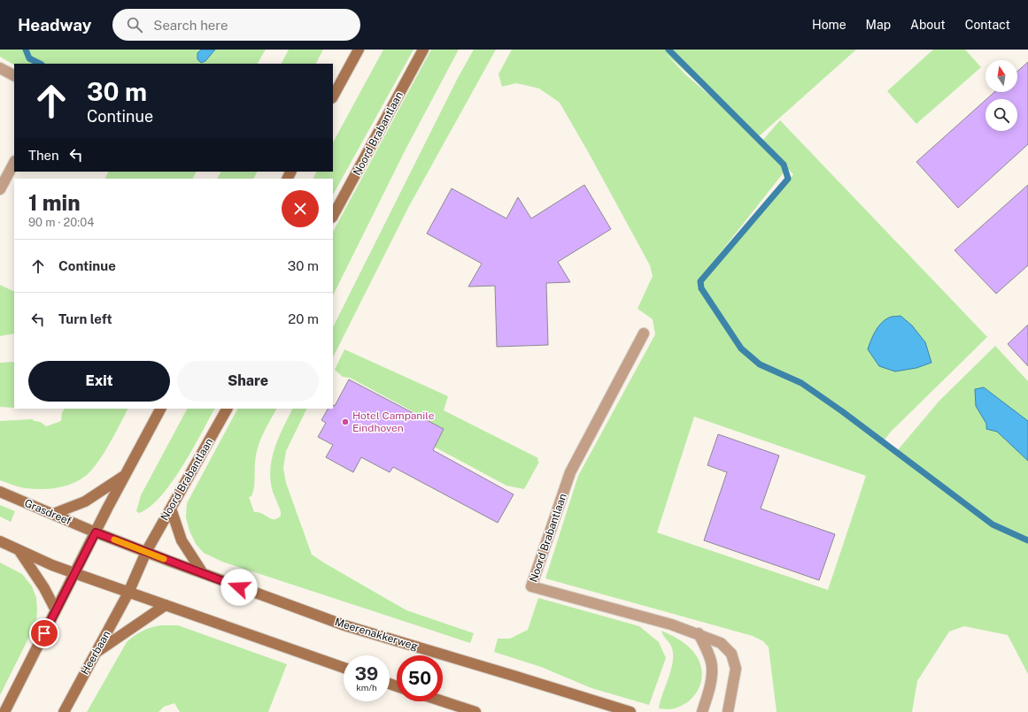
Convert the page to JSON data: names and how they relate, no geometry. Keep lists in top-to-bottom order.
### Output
{
  "streets": {
    "main road": [
      "Noord Brabantlaan",
      "Grasdreef",
      "Meerenakkerweg",
      "Heerbaan"
    ]
  },
  "crossings": [
    ["Noord Brabantlaan", "Grasdreef"],
    ["Noord Brabantlaan", "Meerenakkerweg"],
    ["Noord Brabantlaan", "Heerbaan"],
    ["Grasdreef", "Meerenakkerweg"]
  ],
  "places": ["Hotel Campanile Eindhoven"],
  "north": "top",
  "page": {
    "header": "Headway",
    "search": "Search here",
    "nav": [
      "Home",
      "Map",
      "About",
      "Contact"
    ],
    "turn": ["30 m", "Continue"],
    "then": "Then",
    "heading": ["1 min", "90 m · 20:04"],
    "list": [
      {
        "name": "Continue",
        "value": "30 m"
      },
      {
        "name": "Turn left",
        "value": "20 m"
      }
    ],
    "buttons": ["Exit", "Share"],
    "speed": "39 km/h",
    "limit": "50"
  }
}
